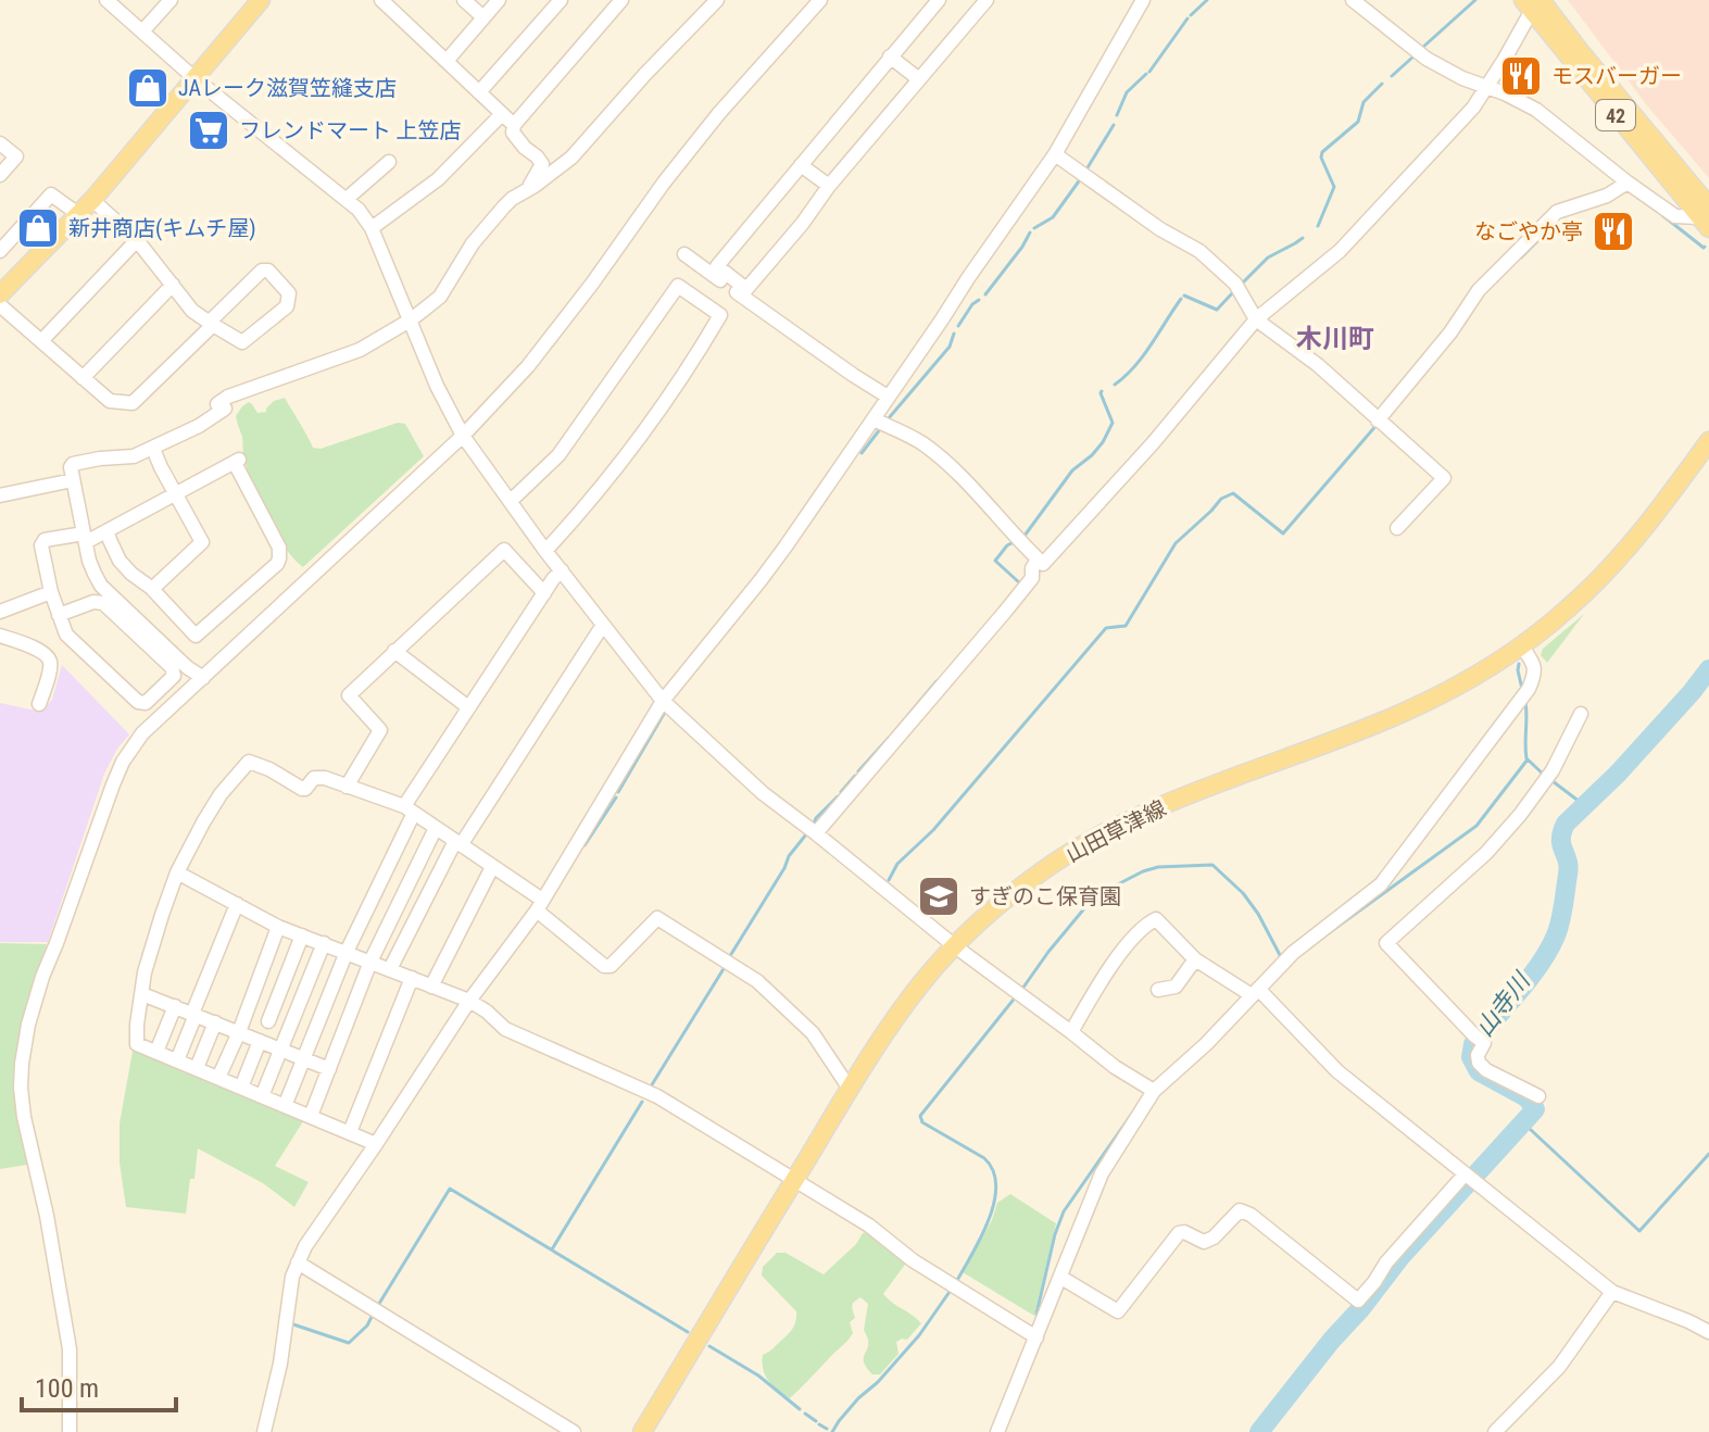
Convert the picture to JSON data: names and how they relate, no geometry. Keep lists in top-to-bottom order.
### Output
{
  "streets": {
    "main road": ["42", "山田草津線"]
  },
  "districts": ["木川町"],
  "water": ["山寺川"],
  "places": {
    "restaurant": ["モスバーガー", "なごやか亭"],
    "shop": ["JAレーク滋賀笠縫支店", "新井商店(キムチ屋)"],
    "supermarket": ["フレンドマート 上笠店"],
    "school or university": ["すぎのこ保育園"]
  },
  "scale_bar": "100 m"
}
